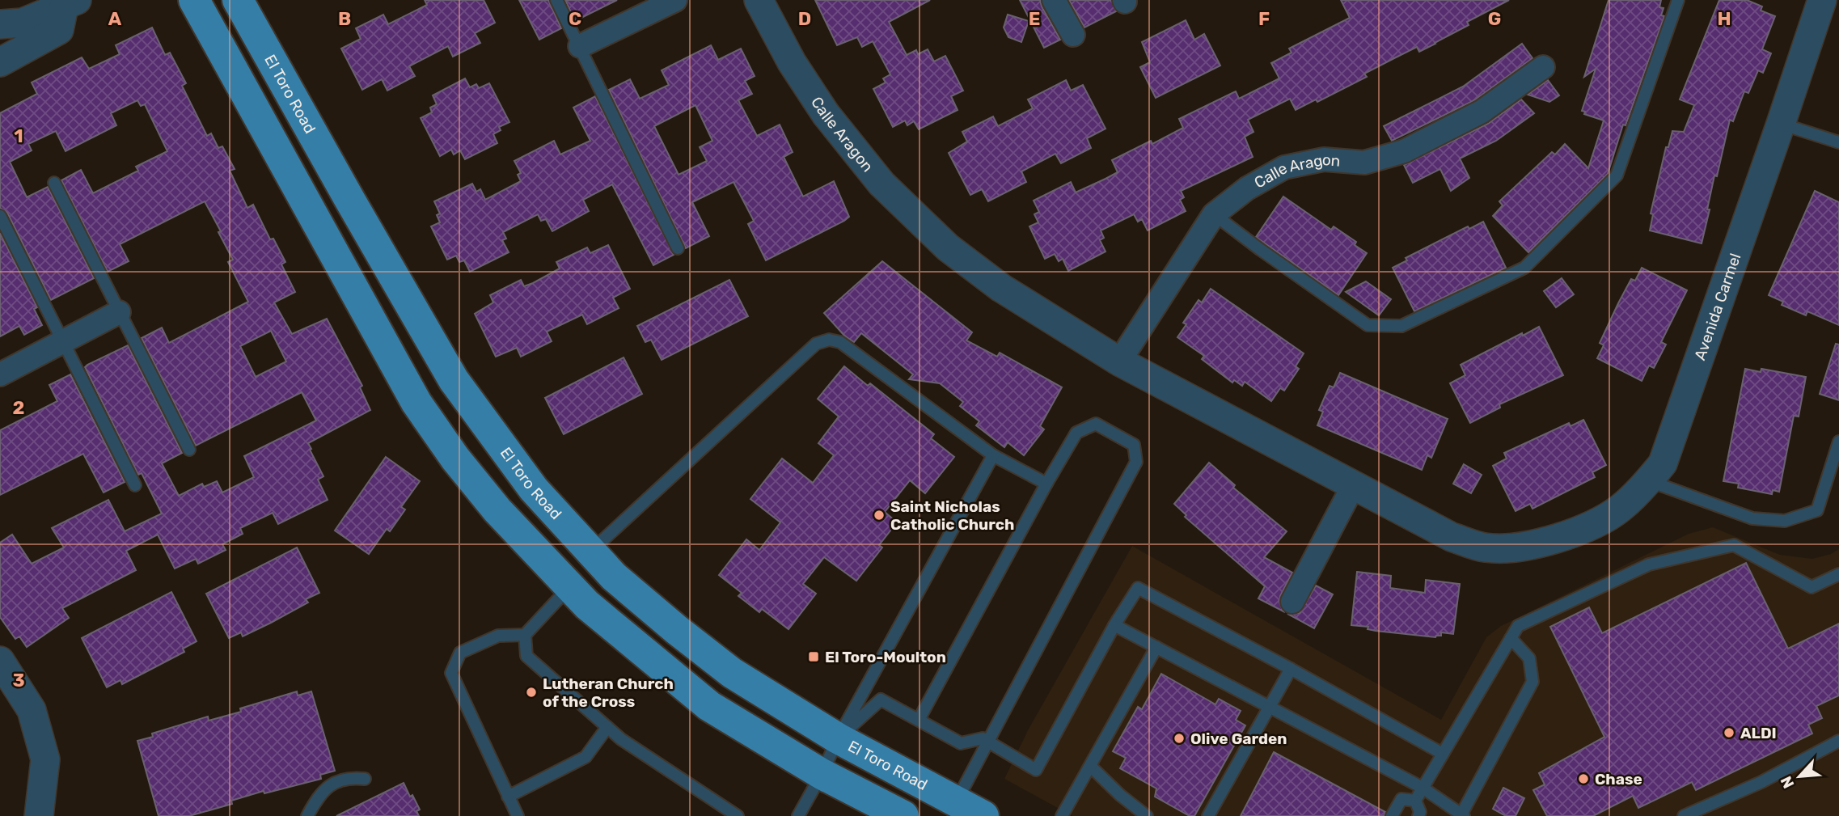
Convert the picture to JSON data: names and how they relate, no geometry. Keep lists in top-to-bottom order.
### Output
{
  "streets": {
    "main road": ["El Toro Road"],
    "street": ["Calle Aragon", "Avenida Carmel"]
  },
  "crossings": [
    ["Calle Aragon", "Avenida Carmel"]
  ],
  "places": {
    "other": [
      "Saint Nicholas Catholic Church",
      "Lutheran Church of the Cross",
      "ALDI",
      "Olive Garden",
      "Chase"
    ],
    "transit": ["El Toro-Moulton"]
  },
  "north": "bottom left",
  "grid": {
    "columns": [
      "A",
      "B",
      "C",
      "D",
      "E",
      "F",
      "G",
      "H"
    ],
    "rows": ["1", "2", "3"]
  }
}
